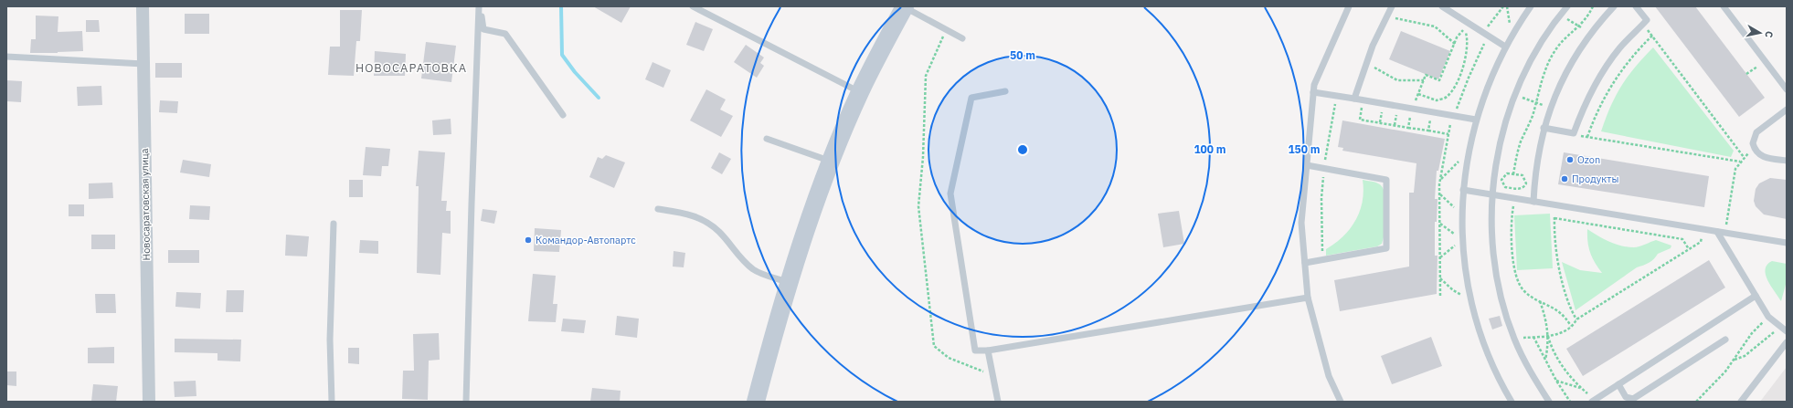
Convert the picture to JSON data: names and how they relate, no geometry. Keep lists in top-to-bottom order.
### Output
{
  "streets": {
    "street": ["Новосаратовская улица"]
  },
  "districts": ["НОВОСАРАТОВКА"],
  "places": ["Ozon", "Продукты", "Командор-Автопартс"],
  "north": "right",
  "rings": ["50 m", "100 m", "150 m"]
}
